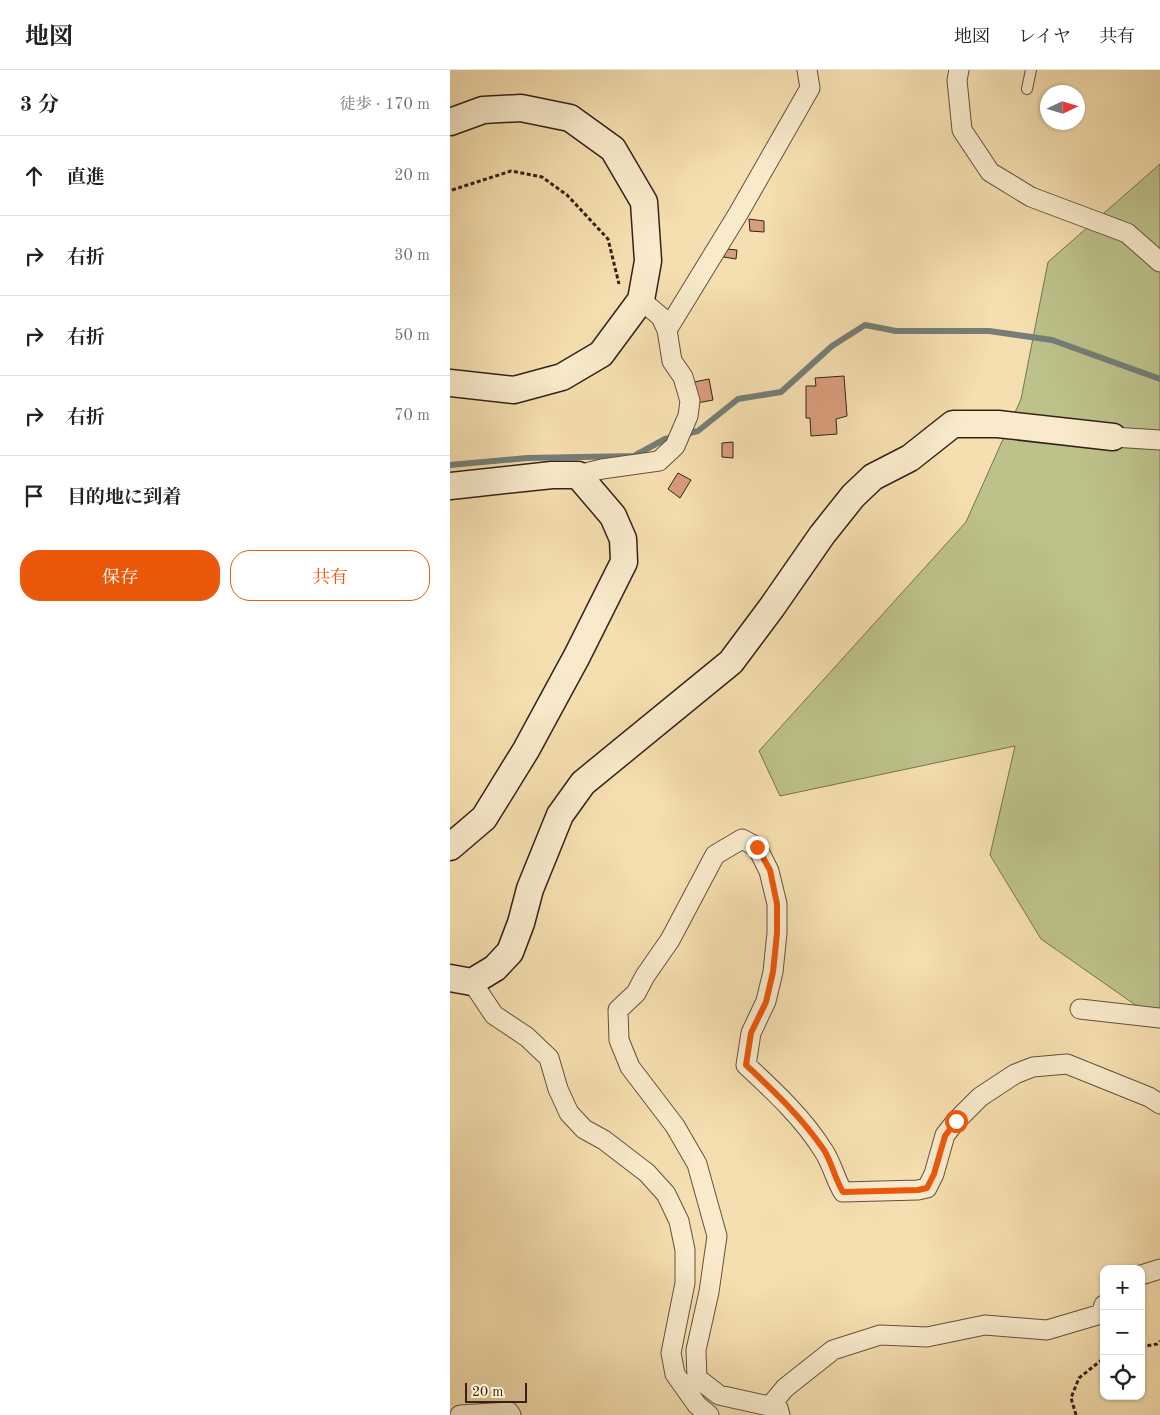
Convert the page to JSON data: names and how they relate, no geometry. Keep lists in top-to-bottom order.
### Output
{
  "scale_bar": "20 m",
  "north": "right",
  "page": {
    "header": "地図",
    "nav": ["地図", "レイヤ", "共有"],
    "heading": ["3 分", "徒歩 · 170 m"],
    "list": [
      ["直進", "20 m"],
      ["右折", "30 m"],
      ["右折", "50 m"],
      ["右折", "70 m"],
      "目的地に到着"
    ],
    "buttons": ["保存", "共有"],
    "map_buttons": ["+", "−"],
    "scale": "20 m"
  }
}
